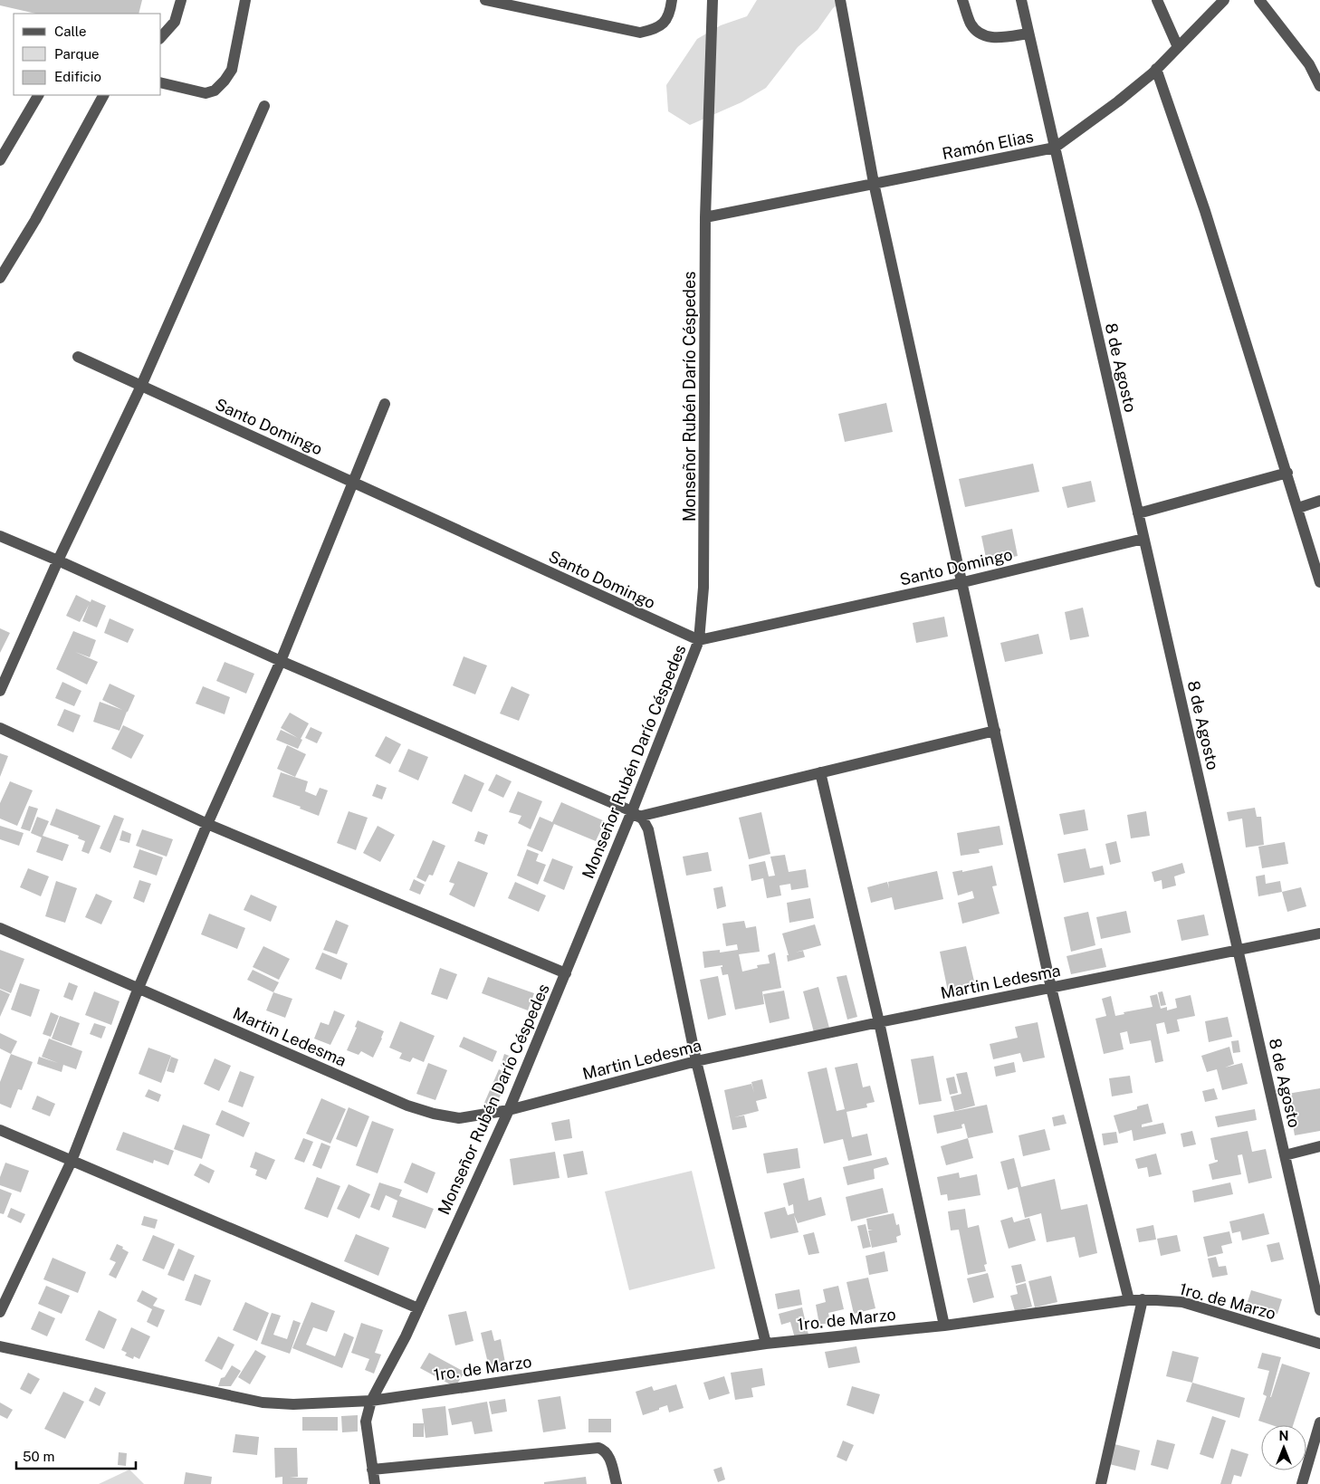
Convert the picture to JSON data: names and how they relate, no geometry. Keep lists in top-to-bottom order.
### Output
{
  "streets": {
    "street": [
      "Ramón Elias",
      "8 de Agosto",
      "Monseñor Rubén Darío Céspedes",
      "Santo Domingo",
      "Martin Ledesma",
      "1ro. de Marzo"
    ]
  },
  "crossings": [
    ["Ramón Elias", "8 de Agosto"],
    ["Ramón Elias", "Monseñor Rubén Darío Céspedes"],
    ["8 de Agosto", "Santo Domingo"],
    ["8 de Agosto", "Martin Ledesma"],
    ["Monseñor Rubén Darío Céspedes", "Santo Domingo"],
    ["Monseñor Rubén Darío Céspedes", "Martin Ledesma"],
    ["Monseñor Rubén Darío Céspedes", "1ro. de Marzo"]
  ],
  "legend": ["Calle", "Parque", "Edificio"],
  "scale_bar": "50 m",
  "north": "top"
}
